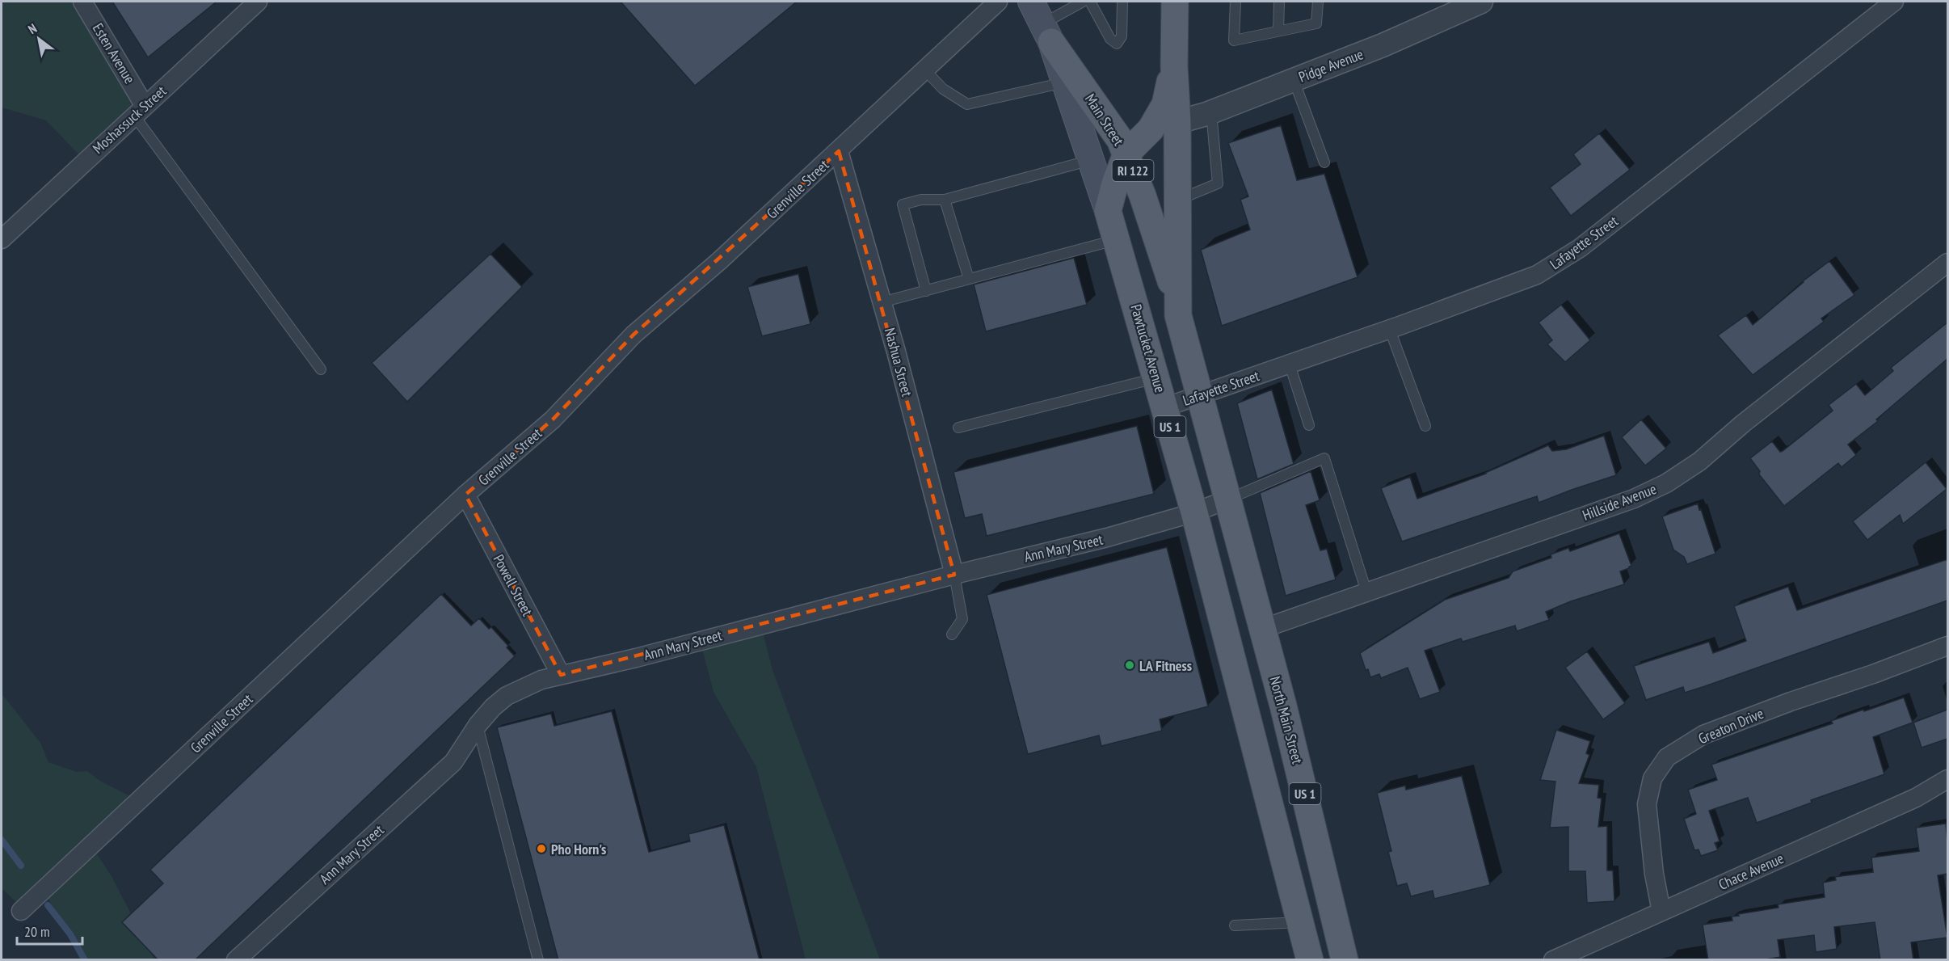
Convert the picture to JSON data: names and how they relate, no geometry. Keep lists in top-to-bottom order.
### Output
{
  "streets": {
    "main road": [
      "Main Street",
      "RI 122",
      "Pawtucket Avenue",
      "US 1",
      "North Main Street"
    ],
    "street": [
      "Esten Avenue",
      "Pidge Avenue",
      "Moshassuck Street",
      "Grenville Street",
      "Lafayette Street",
      "Nashua Street",
      "Hillside Avenue",
      "Ann Mary Street",
      "Powell Street",
      "Greaton Drive",
      "Chace Avenue"
    ]
  },
  "crossings": [
    ["Esten Avenue", "Moshassuck Street"],
    ["Pidge Avenue", "US 1"],
    ["Main Street", "Pawtucket Avenue"],
    ["Main Street", "US 1"],
    ["Grenville Street", "Nashua Street"],
    ["Grenville Street", "Powell Street"],
    ["Lafayette Street", "Pawtucket Avenue"],
    ["Lafayette Street", "US 1"],
    ["Pawtucket Avenue", "US 1"],
    ["Pawtucket Avenue", "Ann Mary Street"],
    ["Nashua Street", "Ann Mary Street"],
    ["US 1", "Hillside Avenue"],
    ["US 1", "Ann Mary Street"],
    ["US 1", "North Main Street"],
    ["Hillside Avenue", "North Main Street"],
    ["Ann Mary Street", "Powell Street"],
    ["Greaton Drive", "Chace Avenue"]
  ],
  "places": ["LA Fitness", "Pho Horn's"],
  "scale_bar": "20 m",
  "north": "top left"
}
